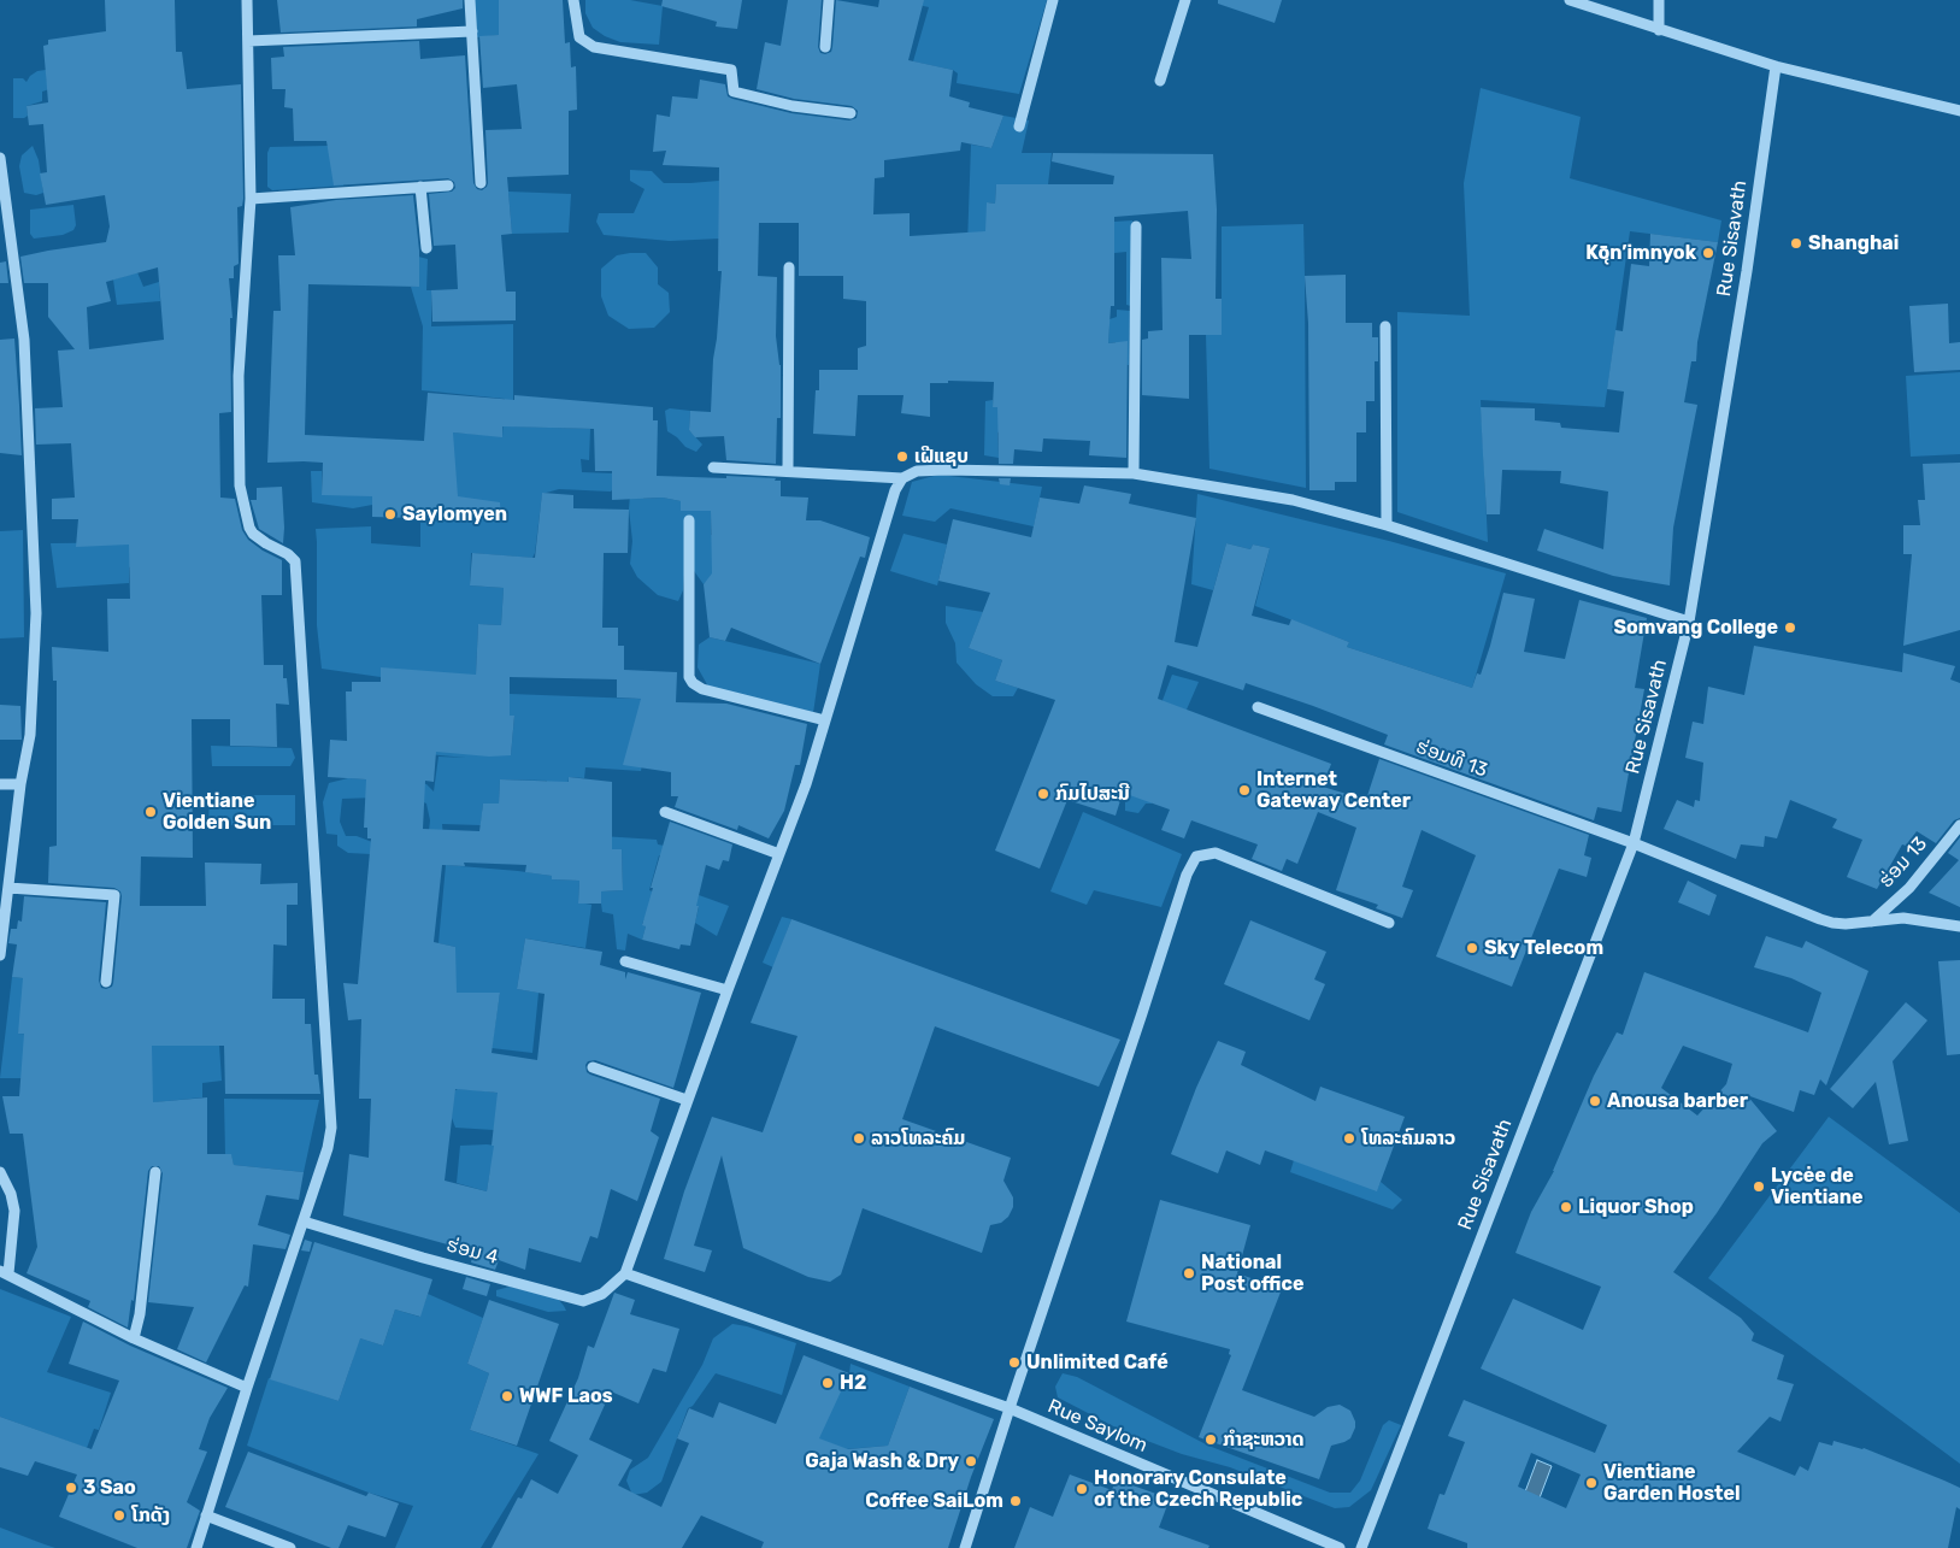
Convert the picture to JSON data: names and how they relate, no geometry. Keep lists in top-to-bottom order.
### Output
{
  "streets": {
    "street": [
      "Rue Sisavath",
      "ຮ່ອມທີ 13",
      "ຮ່ອມ 13",
      "ຮ່ອມ 4",
      "Rue Saylom"
    ]
  },
  "crossings": [
    ["Rue Sisavath", "ຮ່ອມທີ 13"],
    ["ຮ່ອມທີ 13", "ຮ່ອມ 13"],
    ["ຮ່ອມ 4", "Rue Saylom"]
  ],
  "places": [
    "Shanghai",
    "Kǭn’imnyok",
    "ເຝີແຊບ",
    "Saylomyen",
    "Somvang College",
    "Internet Gateway Center",
    "ກົມໄປສະນີ",
    "Vientiane Golden Sun",
    "Sky Telecom",
    "Anousa barber",
    "ລາວໂທລະຄົມ",
    "ໂທລະຄົມລາວ",
    "Lycėe de Vientiane",
    "Liquor Shop",
    "National Post office",
    "Unlimited Café",
    "H2",
    "WWF Laos",
    "ກໍາຊະຫວາດ",
    "Gaja Wash & Dry",
    "Vientiane Garden Hostel",
    "3 Sao",
    "Honorary Consulate of the Czech Republic",
    "Coffee SaiLom",
    "ໂກດັງ"
  ]
}
